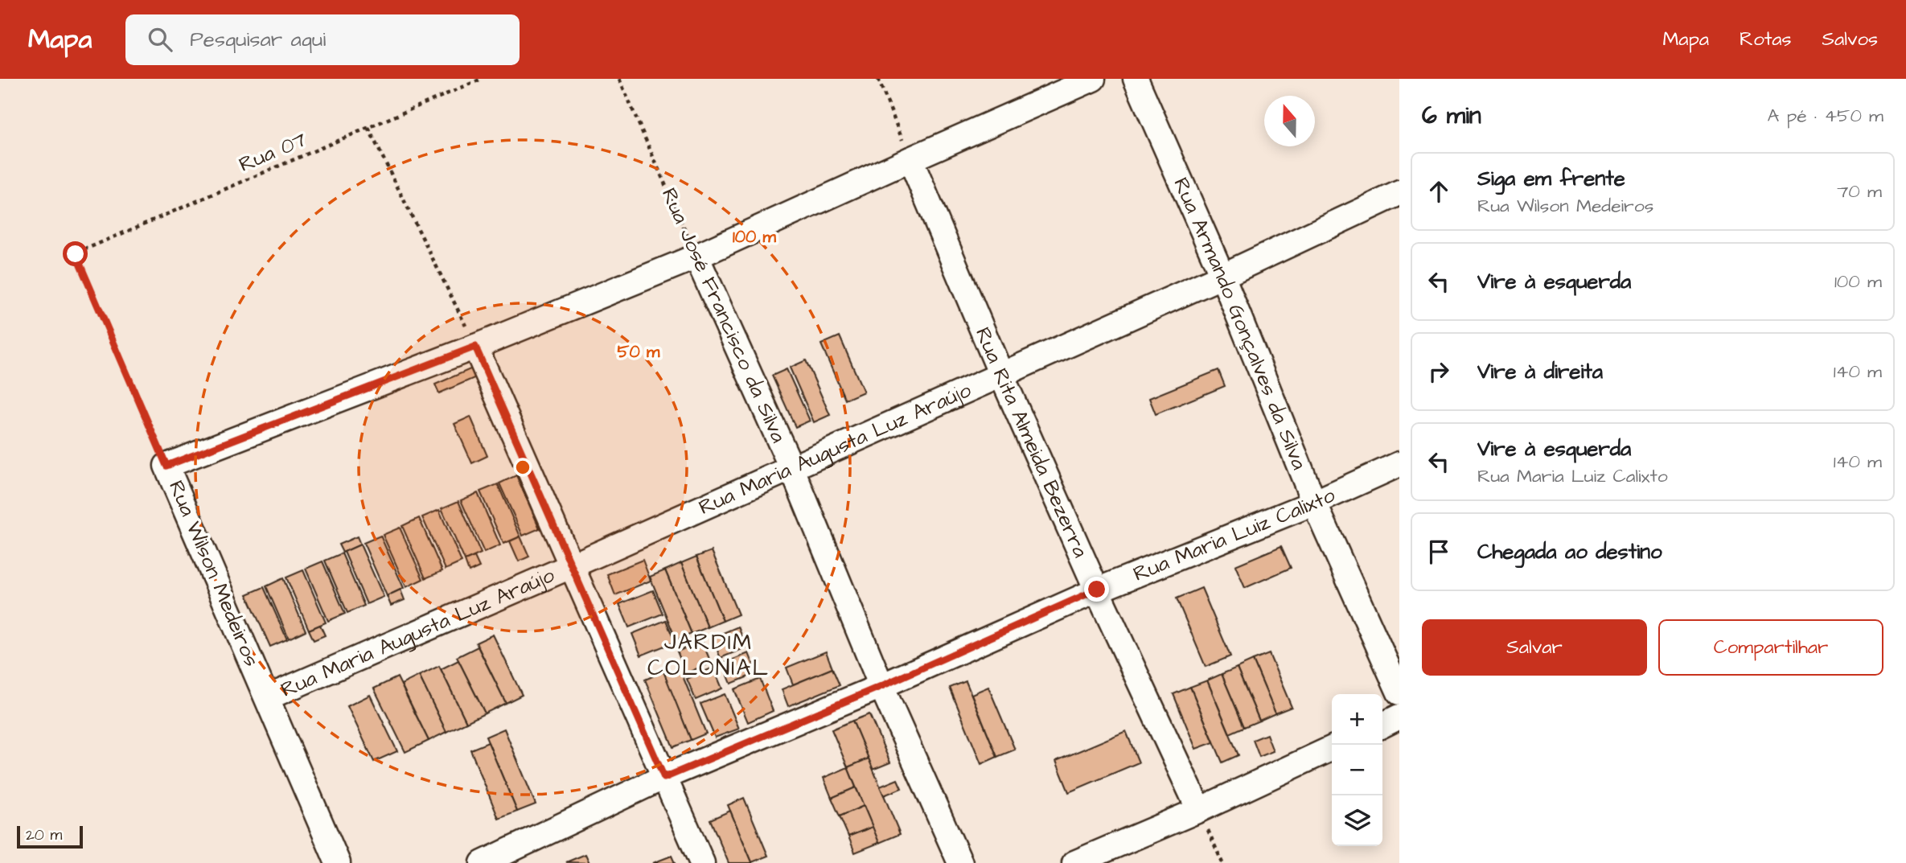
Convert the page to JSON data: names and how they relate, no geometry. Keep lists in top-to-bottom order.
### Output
{
  "streets": {
    "street": [
      "Rua José Francisco da Silva",
      "Rua Armando Gonçalves da Silva",
      "Rua Rita Almeida Bezerra",
      "Rua Maria Augusta Luz Araújo",
      "Rua Maria Luiz Calixto",
      "Rua Wilson Medeiros"
    ],
    "path": ["Rua 07"]
  },
  "crossings": [
    ["Rua 07", "Rua Wilson Medeiros"],
    ["Rua José Francisco da Silva", "Rua Maria Augusta Luz Araújo"],
    ["Rua José Francisco da Silva", "Rua Maria Luiz Calixto"],
    ["Rua Armando Gonçalves da Silva", "Rua Maria Augusta Luz Araújo"],
    ["Rua Armando Gonçalves da Silva", "Rua Maria Luiz Calixto"],
    ["Rua Rita Almeida Bezerra", "Rua Maria Augusta Luz Araújo"],
    ["Rua Rita Almeida Bezerra", "Rua Maria Luiz Calixto"],
    ["Rua Maria Augusta Luz Araújo", "Rua Wilson Medeiros"]
  ],
  "districts": ["JARDIM COLONIAL"],
  "scale_bar": "20 m",
  "north": "top",
  "page": {
    "header": "Mapa",
    "search": "Pesquisar aqui",
    "nav": ["Mapa", "Rotas", "Salvos"],
    "heading": ["6 min", "A pé · 450 m"],
    "list": [
      ["Siga em frente", "Rua Wilson Medeiros", "70 m"],
      ["Vire à esquerda", "100 m"],
      ["Vire à direita", "140 m"],
      ["Vire à esquerda", "Rua Maria Luiz Calixto", "140 m"],
      "Chegada ao destino"
    ],
    "buttons": ["Salvar", "Compartilhar"],
    "map_buttons": ["+", "−"],
    "scale": "20 m"
  },
  "rings": ["100 m", "50 m"]
}
